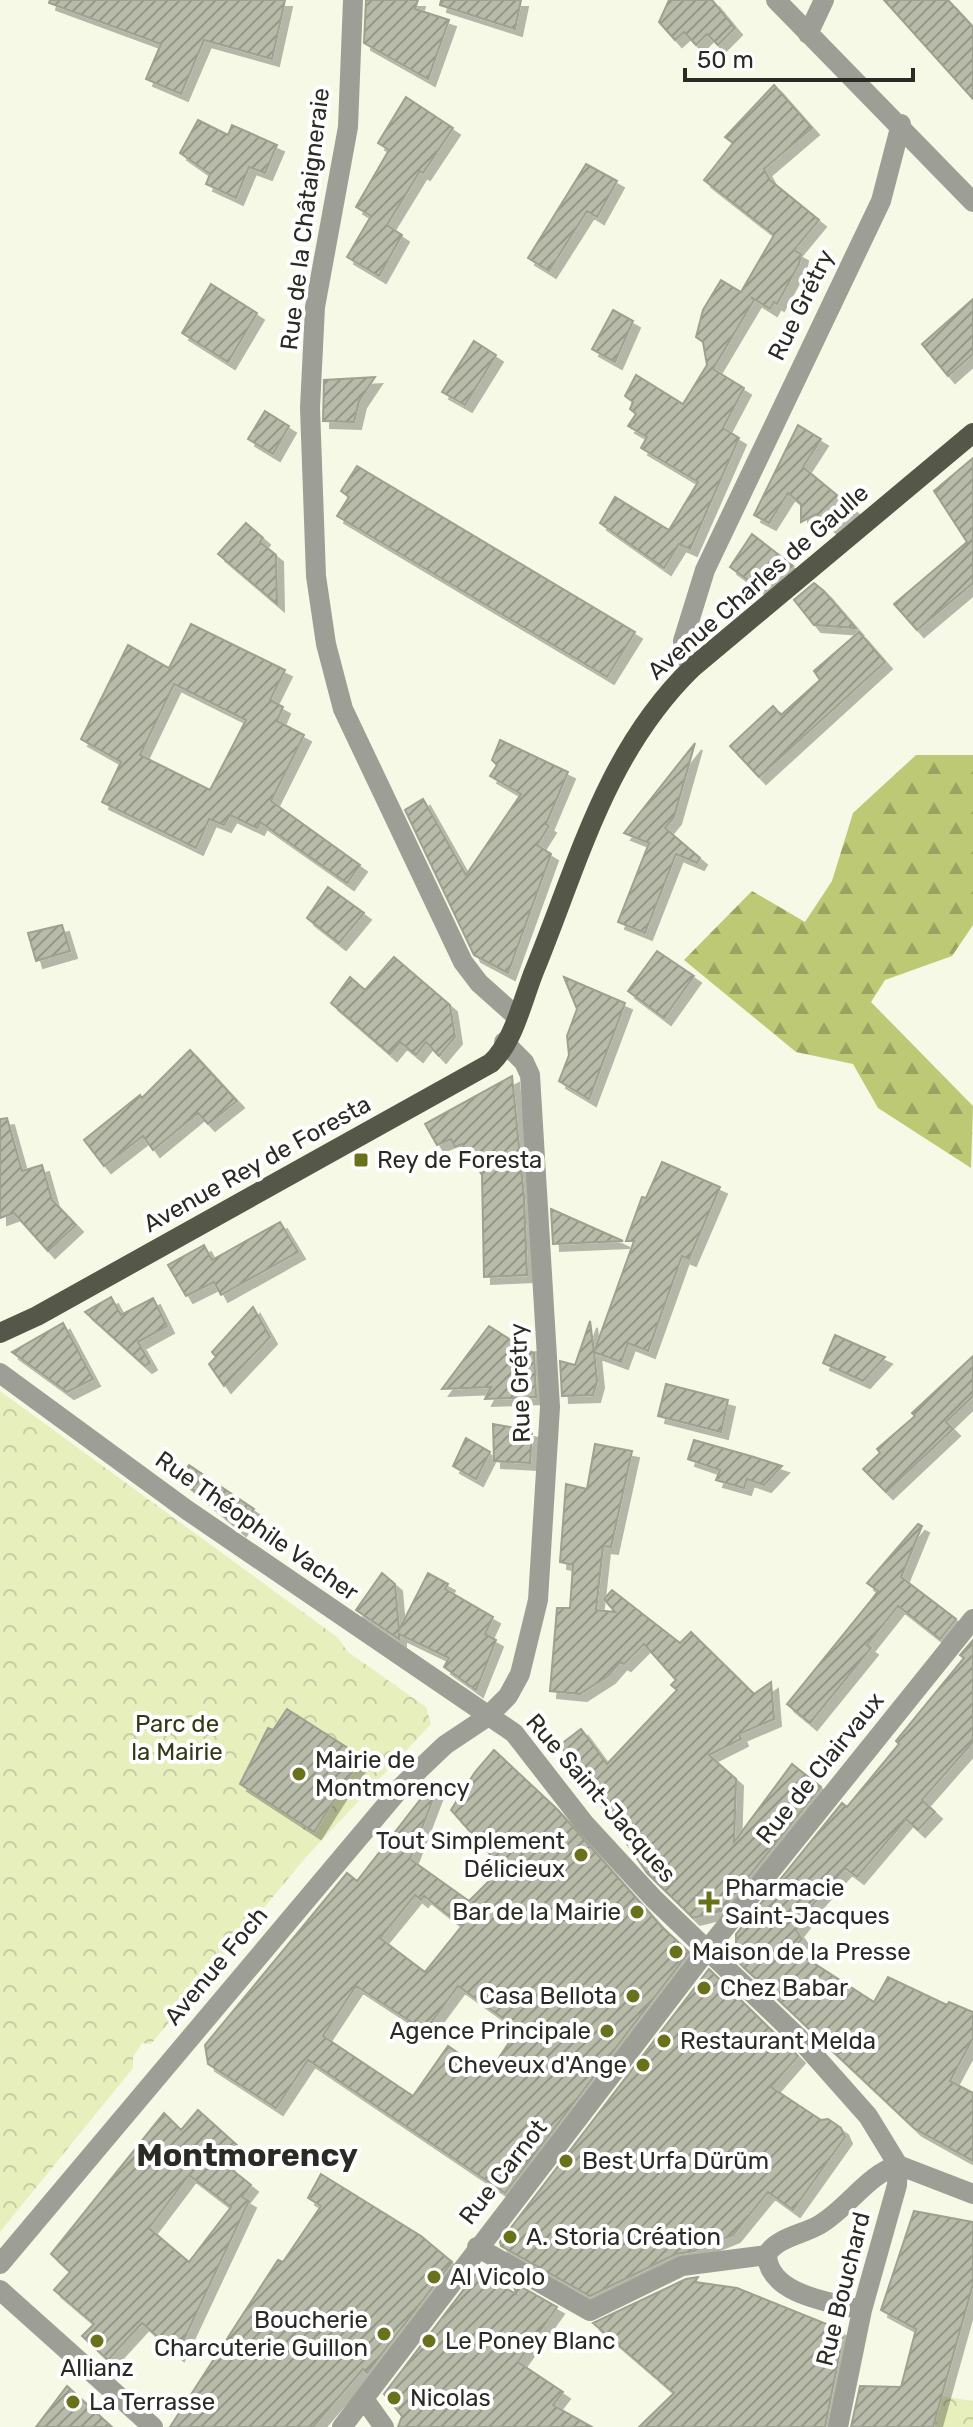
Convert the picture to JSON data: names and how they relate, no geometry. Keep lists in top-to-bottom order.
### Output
{
  "streets": {
    "main road": ["Avenue Charles de Gaulle", "Avenue Rey de Foresta"],
    "street": [
      "Rue de la Châtaigneraie",
      "Rue Grétry",
      "Rue Théophile Vacher",
      "Rue de Clairvaux",
      "Rue Saint-Jacques",
      "Avenue Foch",
      "Rue Carnot",
      "Rue Bouchard"
    ]
  },
  "crossings": [
    ["Rue de la Châtaigneraie", "Avenue Charles de Gaulle"],
    ["Rue de la Châtaigneraie", "Avenue Rey de Foresta"],
    ["Rue Grétry", "Avenue Charles de Gaulle"],
    ["Rue Grétry", "Avenue Rey de Foresta"],
    ["Rue Grétry", "Rue Théophile Vacher"],
    ["Rue Grétry", "Rue Saint-Jacques"],
    ["Rue Grétry", "Avenue Foch"],
    ["Avenue Charles de Gaulle", "Avenue Rey de Foresta"],
    ["Rue Théophile Vacher", "Rue Saint-Jacques"],
    ["Rue Théophile Vacher", "Avenue Foch"],
    ["Rue de Clairvaux", "Rue Saint-Jacques"],
    ["Rue de Clairvaux", "Rue Carnot"],
    ["Rue Saint-Jacques", "Avenue Foch"],
    ["Rue Saint-Jacques", "Rue Carnot"],
    ["Rue Saint-Jacques", "Rue Bouchard"]
  ],
  "districts": ["Montmorency"],
  "parks": ["Parc de la Mairie"],
  "places": {
    "transit": ["Rey de Foresta"],
    "other": [
      "Mairie de Montmorency",
      "Tout Simplement Délicieux",
      "Bar de la Mairie",
      "Maison de la Presse",
      "Chez Babar",
      "Casa Bellota",
      "Agence Principale",
      "Restaurant Melda",
      "Cheveux d'Ange",
      "Best Urfa Dürüm",
      "A. Storia Création",
      "Al Vicolo",
      "Boucherie Charcuterie Guillon",
      "Allianz",
      "Le Poney Blanc",
      "Nicolas",
      "La Terrasse"
    ],
    "health": ["Pharmacie Saint-Jacques"]
  },
  "scale_bar": "50 m"
}
